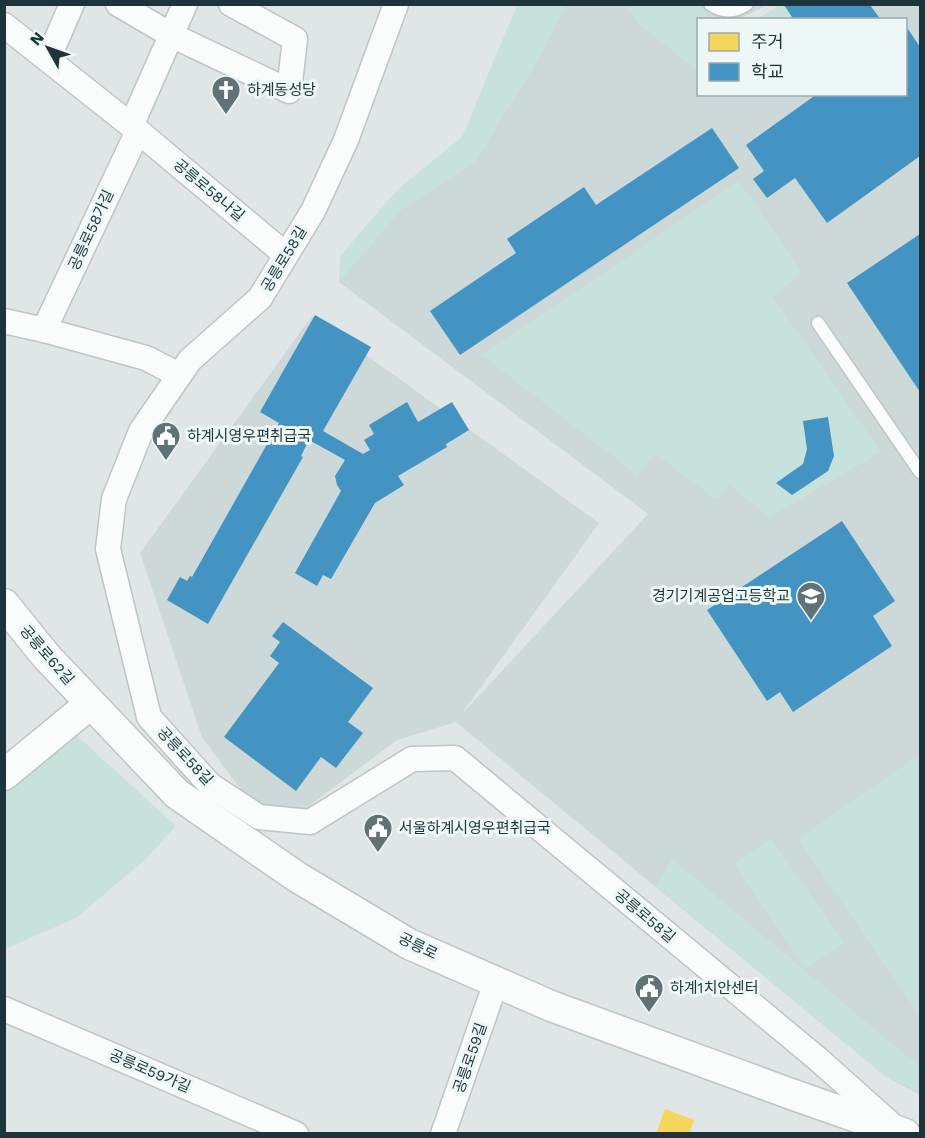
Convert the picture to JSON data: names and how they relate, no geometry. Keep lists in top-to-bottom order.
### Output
{
  "streets": {
    "street": [
      "공릉로58나길",
      "공릉로58가길",
      "공릉로58길",
      "공릉로62길",
      "공릉로",
      "공릉로59길",
      "공릉로59가길"
    ]
  },
  "crossings": [
    ["공릉로58나길", "공릉로58가길"],
    ["공릉로58나길", "공릉로58길"],
    ["공릉로58길", "공릉로"],
    ["공릉로62길", "공릉로"],
    ["공릉로", "공릉로59길"]
  ],
  "places": {
    "church": ["하계동성당"],
    "public building": ["하계시영우편취급국", "서울하계시영우편취급국", "하계1치안센터"],
    "school or university": ["경기기계공업고등학교"]
  },
  "legend": ["주거", "학교"],
  "north": "top left"
}
